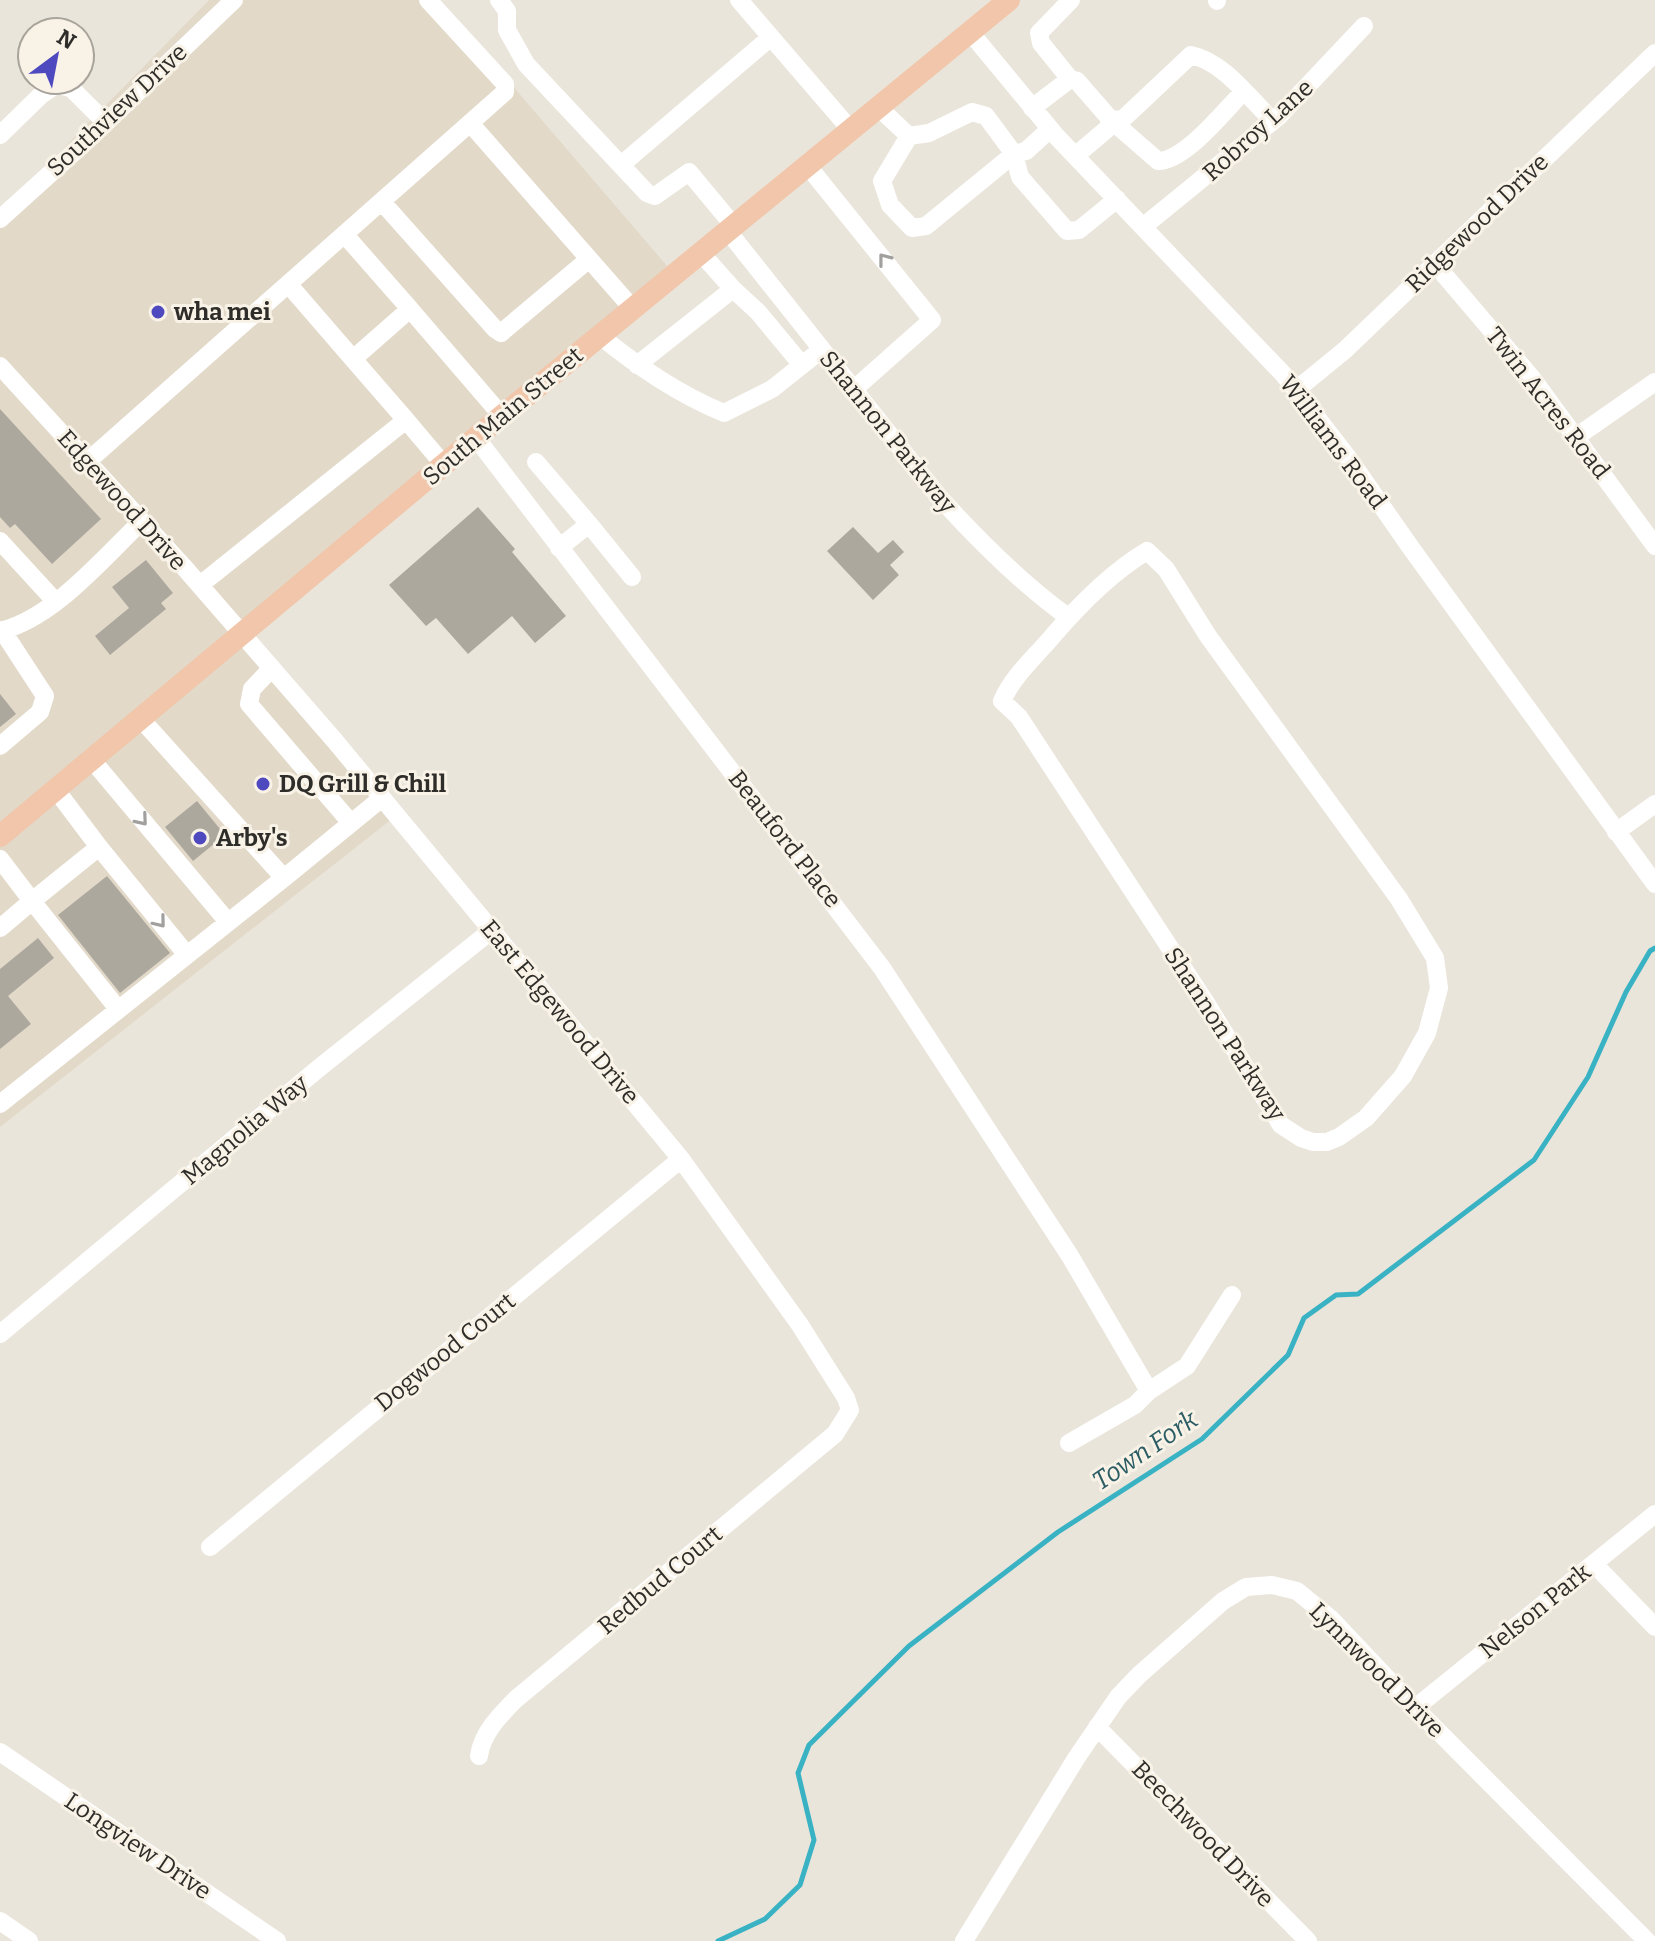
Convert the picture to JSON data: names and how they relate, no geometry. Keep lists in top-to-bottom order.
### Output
{
  "streets": {
    "main road": ["South Main Street"],
    "street": [
      "Southview Drive",
      "Robroy Lane",
      "Ridgewood Drive",
      "Twin Acres Road",
      "Shannon Parkway",
      "Williams Road",
      "Edgewood Drive",
      "Beauford Place",
      "East Edgewood Drive",
      "Magnolia Way",
      "Dogwood Court",
      "Redbud Court",
      "Nelson Park",
      "Lynnwood Drive",
      "Beechwood Drive",
      "Longview Drive"
    ]
  },
  "crossings": [
    ["Robroy Lane", "Williams Road"],
    ["Ridgewood Drive", "Twin Acres Road"],
    ["Ridgewood Drive", "Williams Road"],
    ["South Main Street", "Shannon Parkway"],
    ["South Main Street", "Williams Road"],
    ["South Main Street", "Edgewood Drive"],
    ["South Main Street", "Beauford Place"],
    ["South Main Street", "East Edgewood Drive"],
    ["Edgewood Drive", "East Edgewood Drive"],
    ["East Edgewood Drive", "Magnolia Way"],
    ["East Edgewood Drive", "Dogwood Court"],
    ["East Edgewood Drive", "Redbud Court"],
    ["Nelson Park", "Lynnwood Drive"],
    ["Lynnwood Drive", "Beechwood Drive"]
  ],
  "water": ["Town Fork"],
  "places": ["wha mei", "DQ Grill & Chill", "Arby's"],
  "north": "top right"
}
